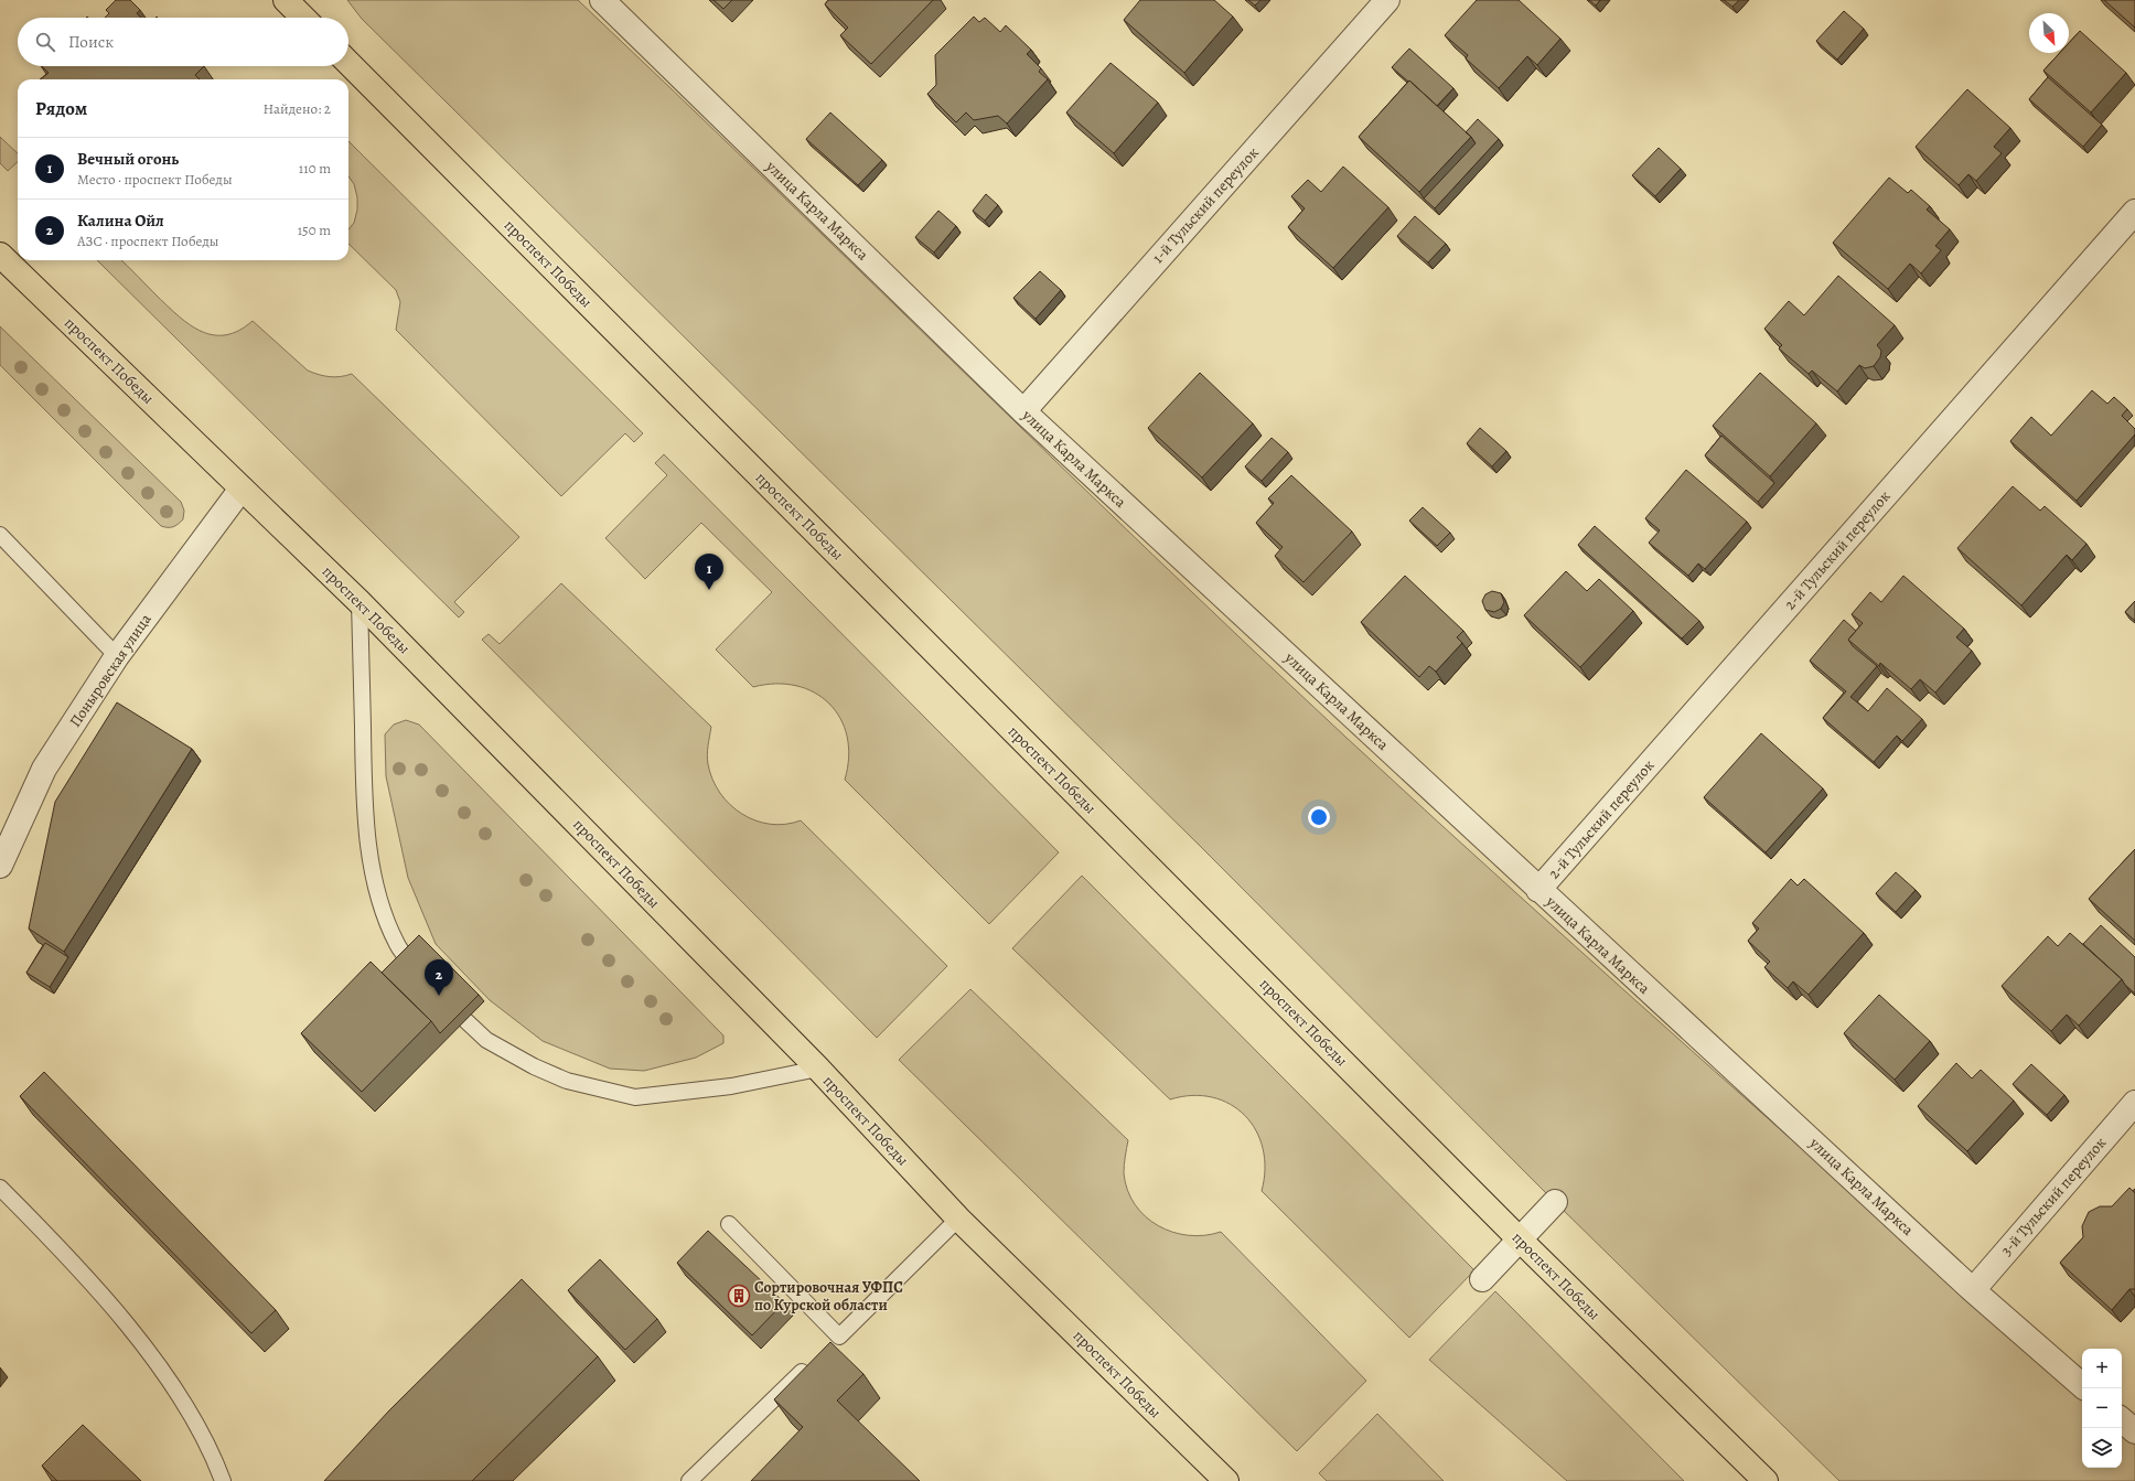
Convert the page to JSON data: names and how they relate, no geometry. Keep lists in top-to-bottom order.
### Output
{
  "streets": {
    "main road": ["проспект Победы"],
    "street": [
      "1-й Тульский переулок",
      "улица Карла Маркса",
      "2-й Тульский переулок",
      "Поныровская улица",
      "3-й Тульский переулок"
    ]
  },
  "crossings": [
    ["1-й Тульский переулок", "улица Карла Маркса"],
    ["улица Карла Маркса", "2-й Тульский переулок"],
    ["улица Карла Маркса", "3-й Тульский переулок"],
    ["проспект Победы", "Поныровская улица"]
  ],
  "places": {
    "building": ["Сортировочная УФПС по Курской области"]
  },
  "north": "bottom right",
  "page": {
    "search": "Поиск",
    "heading": ["Рядом", "Найдено: 2"],
    "list": [
      {
        "mark": "1",
        "name": "Вечный огонь",
        "note": "Место · проспект Победы",
        "value": "110 m"
      },
      {
        "mark": "2",
        "name": "Калина Ойл",
        "note": "АЗС · проспект Победы",
        "value": "150 m"
      }
    ],
    "pins": ["1", "2"],
    "map_buttons": ["+", "−"]
  }
}
